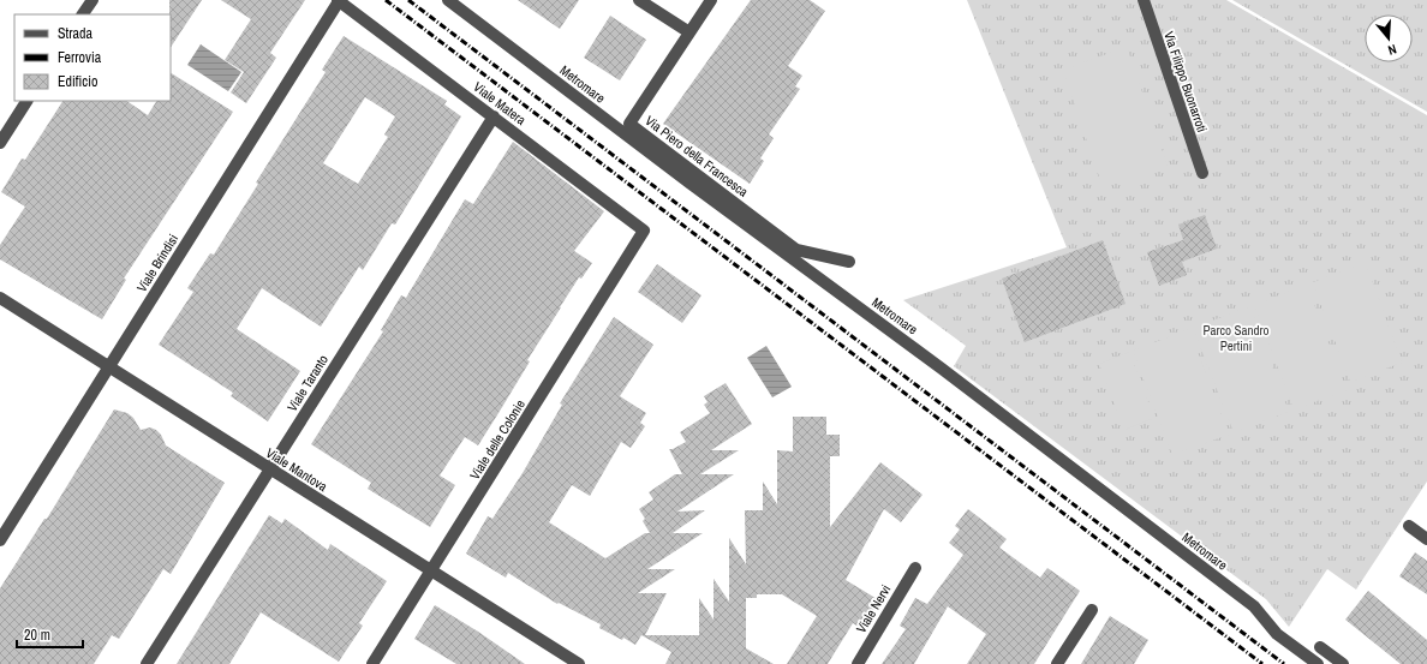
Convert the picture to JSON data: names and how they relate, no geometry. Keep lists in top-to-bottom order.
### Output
{
  "streets": {
    "street": [
      "Via Filippo Buonarroti",
      "Metromare",
      "Viale Matera",
      "Via Piero della Francesca",
      "Viale Brindisi",
      "Viale Taranto",
      "Viale delle Colonie",
      "Viale Mantova",
      "Viale Nervi"
    ]
  },
  "crossings": [
    ["Viale Matera", "Viale Brindisi"],
    ["Viale Matera", "Viale Taranto"],
    ["Viale Matera", "Viale delle Colonie"],
    ["Viale Brindisi", "Viale Mantova"],
    ["Viale Taranto", "Viale Mantova"],
    ["Viale delle Colonie", "Viale Mantova"]
  ],
  "parks": ["Parco Sandro Pertini"],
  "legend": ["Strada", "Ferrovia", "Edificio"],
  "scale_bar": "20 m",
  "north": "bottom"
}
